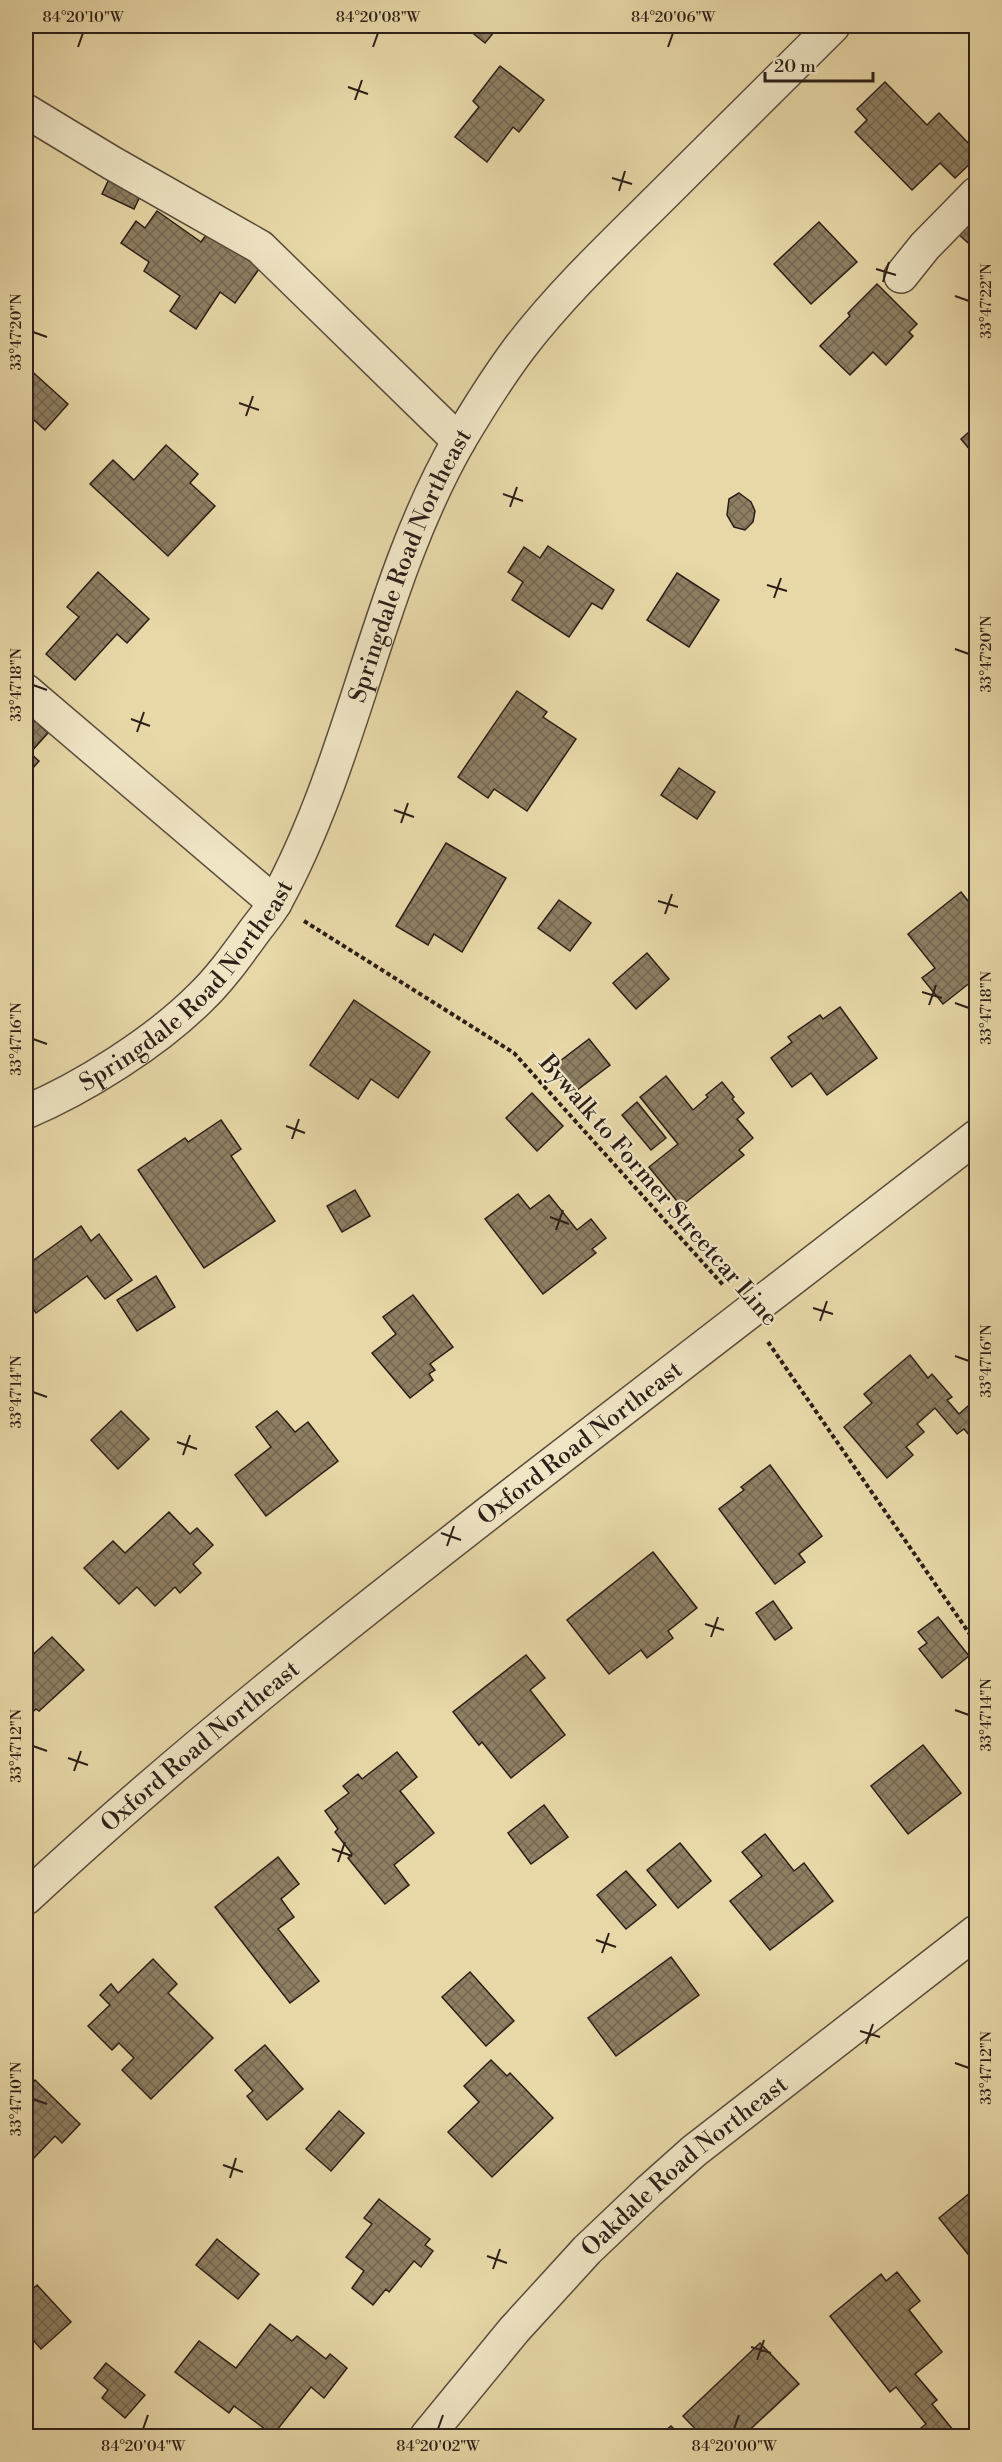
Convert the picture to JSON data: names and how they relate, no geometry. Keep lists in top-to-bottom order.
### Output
{
  "streets": {
    "street": ["Springdale Road Northeast", "Oxford Road Northeast", "Oakdale Road Northeast"],
    "path": ["Bywalk to Former Streetcar Line"]
  },
  "crossings": [
    ["Springdale Road Northeast", "Bywalk to Former Streetcar Line"],
    ["Bywalk to Former Streetcar Line", "Oxford Road Northeast"]
  ],
  "scale_bar": "20 m",
  "coordinates": [
    "84°20'10\"W",
    "84°20'08\"W",
    "84°20'06\"W",
    "33°47'22\"N",
    "33°47'20\"N",
    "33°47'18\"N",
    "33°47'16\"N",
    "33°47'14\"N",
    "33°47'12\"N",
    "33°47'10\"N",
    "84°20'04\"W",
    "84°20'02\"W",
    "84°20'00\"W"
  ]
}
